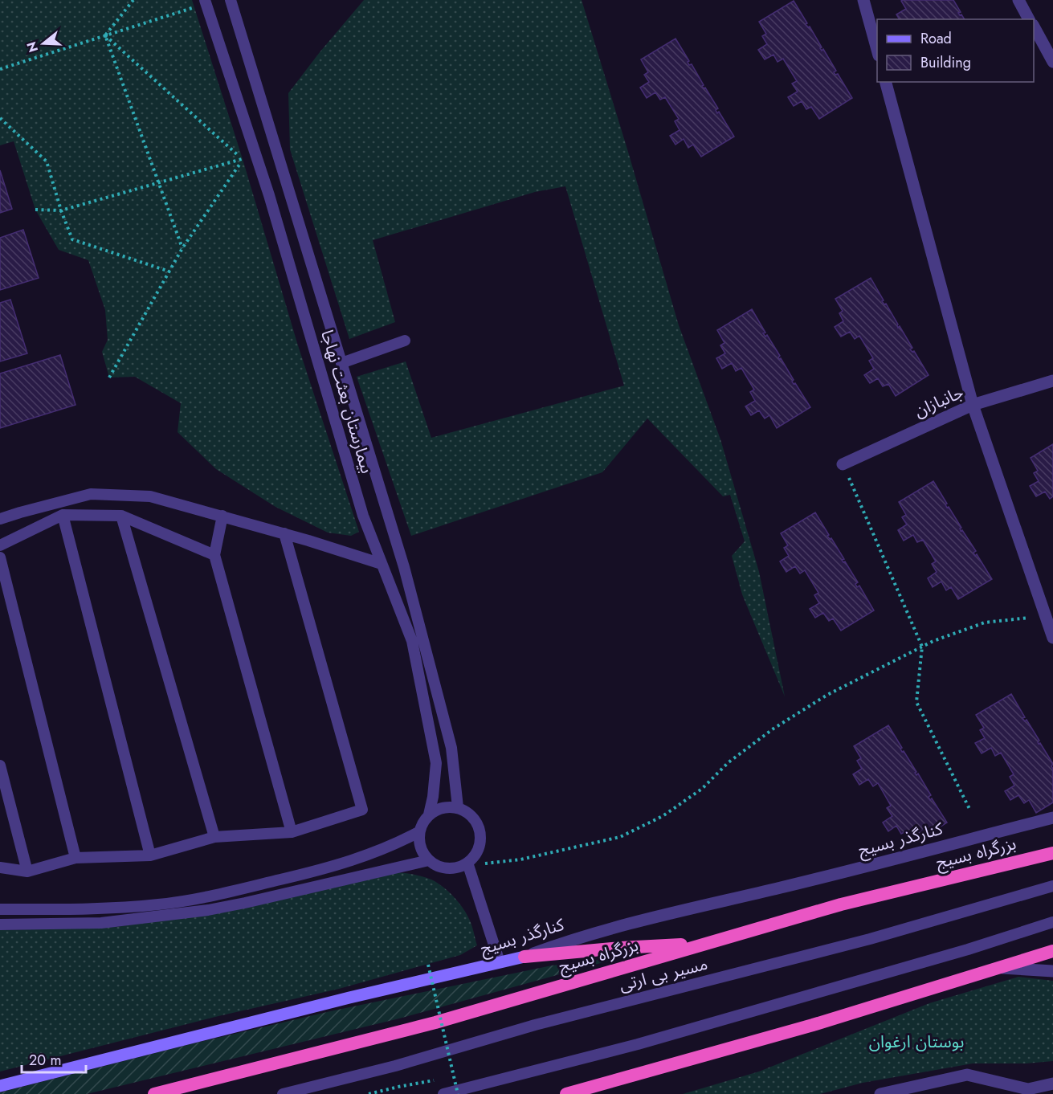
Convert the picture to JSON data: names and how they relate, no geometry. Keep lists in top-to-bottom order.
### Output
{
  "streets": {
    "highway": ["بزرگراه بسیج"],
    "main road": ["کنارگذر بسیج"],
    "street": ["جانبازان"],
    "lane": ["بیمارستان بعثت نهاجا", "مسیر بی ارتی"]
  },
  "parks": ["بوستان ارغوان"],
  "legend": ["Road", "Building"],
  "scale_bar": "20 m",
  "north": "left"
}
